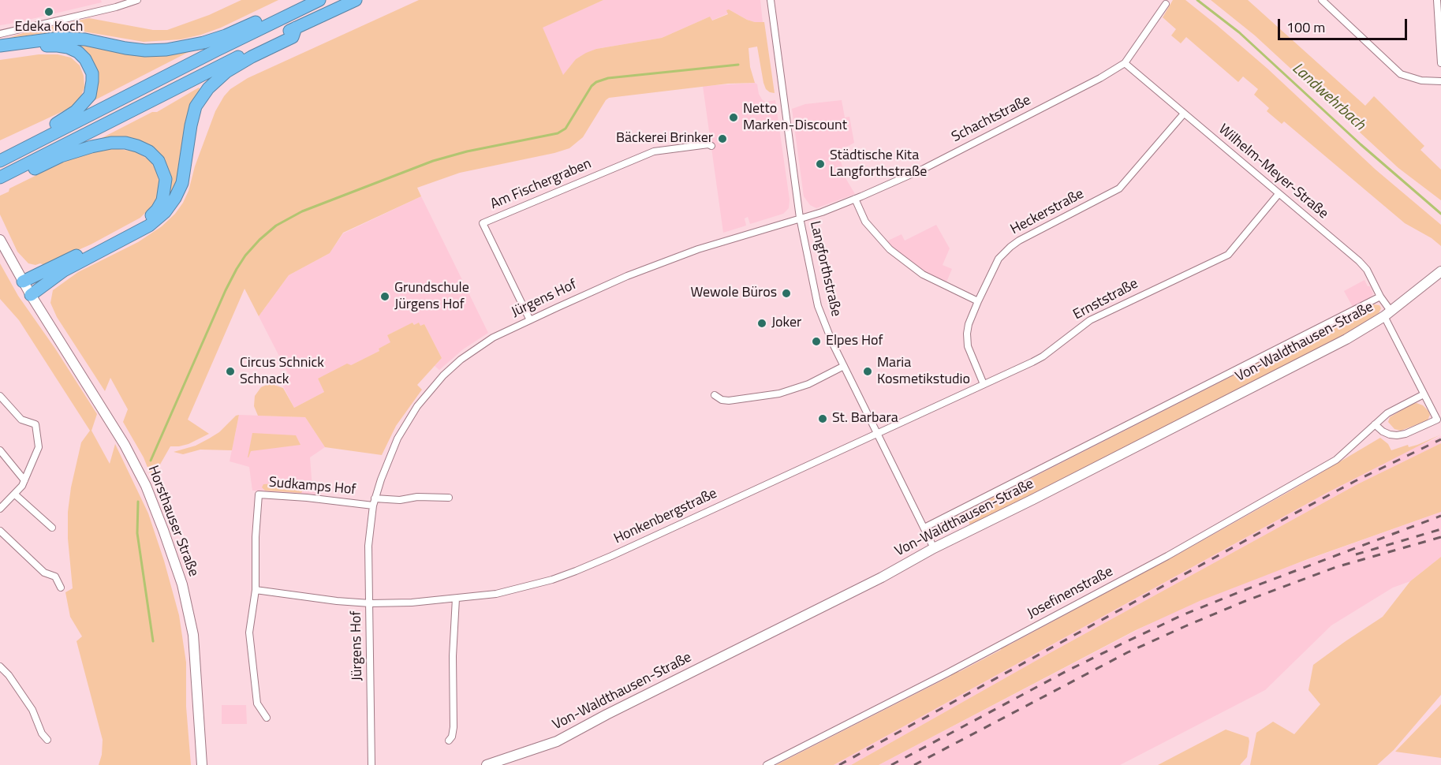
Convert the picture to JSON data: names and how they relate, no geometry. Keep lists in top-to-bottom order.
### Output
{
  "streets": {
    "street": [
      "Schachtstraße",
      "Wilhelm-Meyer-Straße",
      "Am Fischergraben",
      "Heckerstraße",
      "Langforthstraße",
      "Jürgens Hof",
      "Ernststraße",
      "Von-Waldthausen-Straße",
      "Sudkamps Hof",
      "Honkenbergstraße",
      "Horsthauser Straße",
      "Josefinenstraße"
    ]
  },
  "crossings": [
    ["Schachtstraße", "Wilhelm-Meyer-Straße"],
    ["Schachtstraße", "Langforthstraße"],
    ["Schachtstraße", "Jürgens Hof"],
    ["Wilhelm-Meyer-Straße", "Heckerstraße"],
    ["Wilhelm-Meyer-Straße", "Ernststraße"],
    ["Wilhelm-Meyer-Straße", "Von-Waldthausen-Straße"],
    ["Am Fischergraben", "Jürgens Hof"],
    ["Heckerstraße", "Ernststraße"],
    ["Langforthstraße", "Jürgens Hof"],
    ["Langforthstraße", "Ernststraße"],
    ["Langforthstraße", "Von-Waldthausen-Straße"],
    ["Langforthstraße", "Honkenbergstraße"],
    ["Jürgens Hof", "Sudkamps Hof"],
    ["Jürgens Hof", "Honkenbergstraße"],
    ["Ernststraße", "Honkenbergstraße"]
  ],
  "water": ["Landwehrbach"],
  "places": [
    "Edeka Koch",
    "Netto Marken-Discount",
    "Bäckerei Brinker",
    "Städtische Kita Langforthstraße",
    "Wewole Büros",
    "Grundschule Jürgens Hof",
    "Joker",
    "Elpes Hof",
    "Circus Schnick Schnack",
    "Maria Kosmetikstudio",
    "St. Barbara"
  ],
  "scale_bar": "100 m"
}
